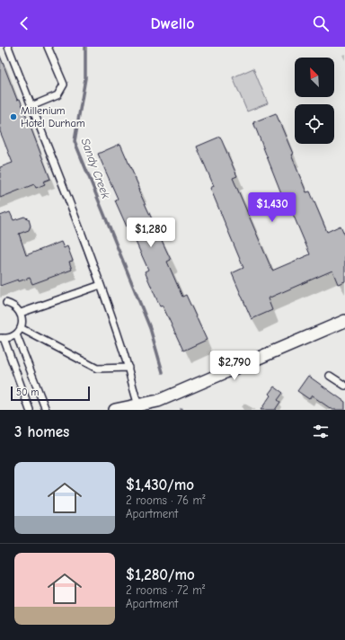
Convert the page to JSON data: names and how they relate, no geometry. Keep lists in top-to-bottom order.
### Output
{
  "water": ["Sandy Creek"],
  "places": ["Millenium Hotel Durham"],
  "scale_bar": "50 m",
  "north": "top left",
  "page": {
    "header": "Dwello",
    "price": ["$1,430", "$1,280", "$2,790"],
    "scale": "50 m",
    "heading": "3 homes",
    "list": [
      {
        "name": "$1,430/mo",
        "note": "2 rooms · 76 m² · Apartment"
      },
      {
        "name": "$1,280/mo",
        "note": "2 rooms · 72 m² · Apartment"
      }
    ]
  }
}
